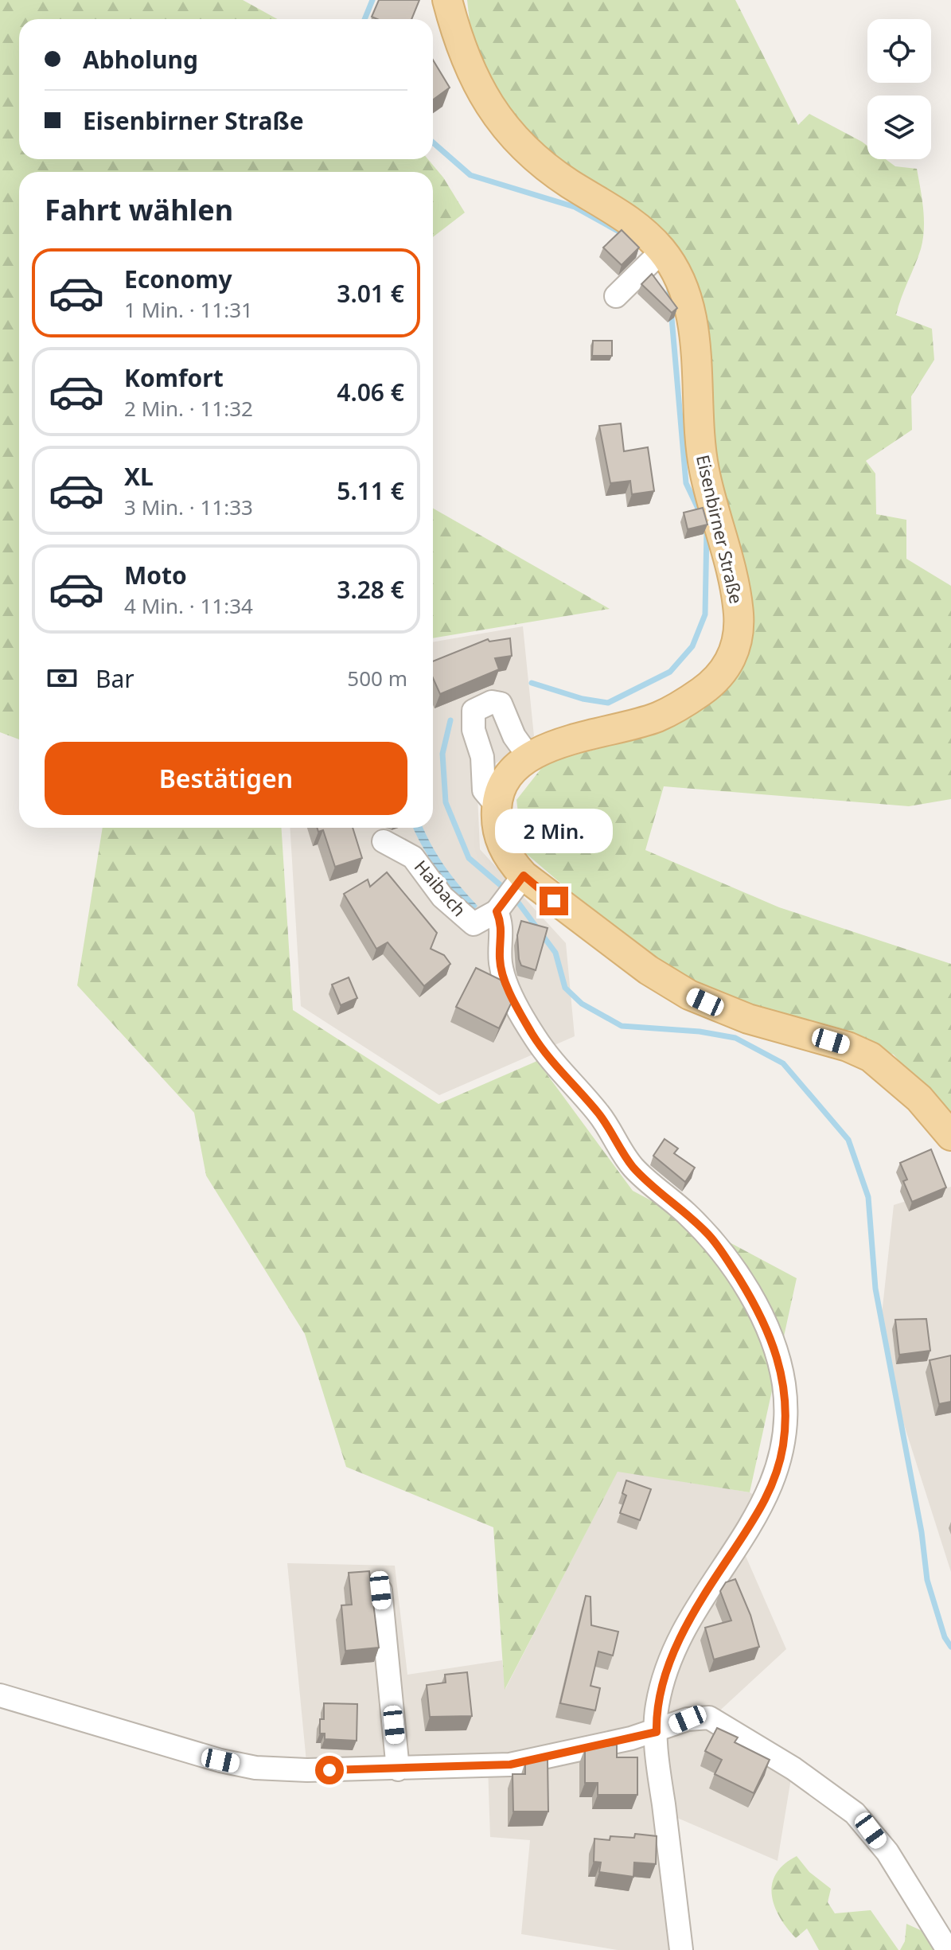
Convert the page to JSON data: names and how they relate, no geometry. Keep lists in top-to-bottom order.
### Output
{
  "streets": {
    "main road": ["Eisenbirner Straße"],
    "street": ["Haibach"]
  },
  "crossings": [
    ["Eisenbirner Straße", "Haibach"]
  ],
  "page": {
    "banner": ["Abholung", "Eisenbirner Straße"],
    "heading": "Fahrt wählen",
    "list": [
      {
        "name": "Economy",
        "note": "1 Min. · 11:31",
        "value": "3.01 €"
      },
      {
        "name": "Komfort",
        "note": "2 Min. · 11:32",
        "value": "4.06 €"
      },
      {
        "name": "XL",
        "note": "3 Min. · 11:33",
        "value": "5.11 €"
      },
      {
        "name": "Moto",
        "note": "4 Min. · 11:34",
        "value": "3.28 €"
      }
    ],
    "pay": ["Bar", "500 m"],
    "buttons": "Bestätigen",
    "bubble": "2 Min."
  }
}
